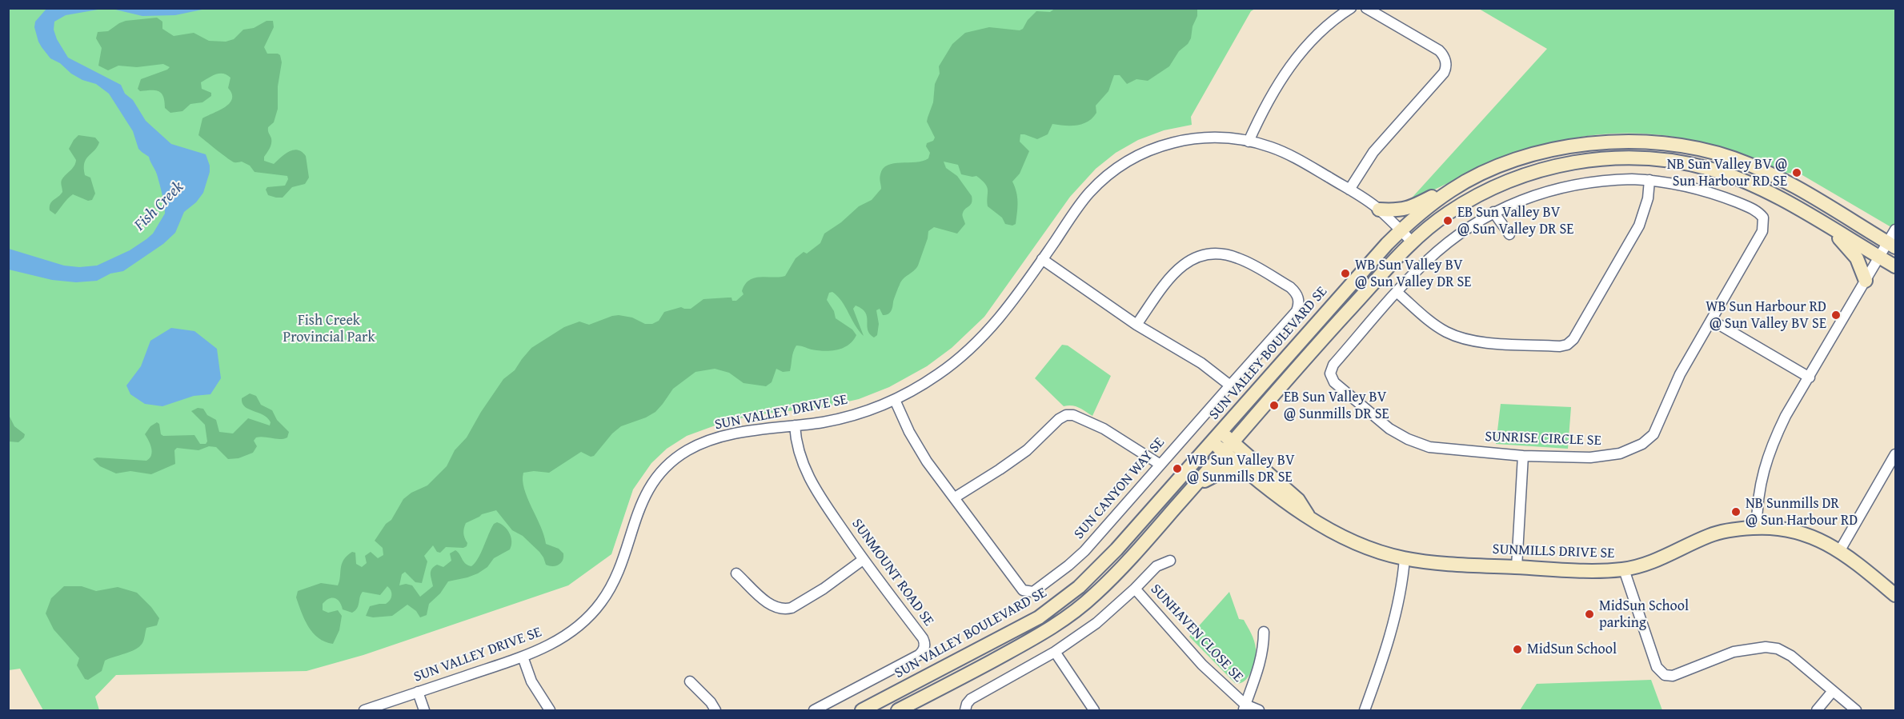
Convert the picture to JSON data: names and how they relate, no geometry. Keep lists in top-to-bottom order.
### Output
{
  "streets": {
    "main road": ["SUN VALLEY BOULEVARD SE", "SUNMILLS DRIVE SE"],
    "street": [
      "SUN VALLEY DRIVE SE",
      "SUNRISE CIRCLE SE",
      "SUN CANYON WAY SE",
      "SUNMOUNT ROAD SE",
      "SUNHAVEN CLOSE SE"
    ]
  },
  "crossings": [
    ["SUN VALLEY BOULEVARD SE", "SUN VALLEY DRIVE SE"],
    ["SUN VALLEY BOULEVARD SE", "SUNMILLS DRIVE SE"],
    ["SUN VALLEY DRIVE SE", "SUN CANYON WAY SE"],
    ["SUN VALLEY DRIVE SE", "SUNMOUNT ROAD SE"]
  ],
  "water": ["Fish Creek"],
  "parks": ["Fish Creek Provincial Park"],
  "places": [
    "NB Sun Valley BV @ Sun Harbour RD SE",
    "EB Sun Valley BV @ Sun Valley DR SE",
    "WB Sun Valley BV @ Sun Valley DR SE",
    "WB Sun Harbour RD @ Sun Valley BV SE",
    "EB Sun Valley BV @ Sunmills DR SE",
    "WB Sun Valley BV @ Sunmills DR SE",
    "NB Sunmills DR @ Sun Harbour RD",
    "MidSun School parking",
    "MidSun School"
  ]
}
